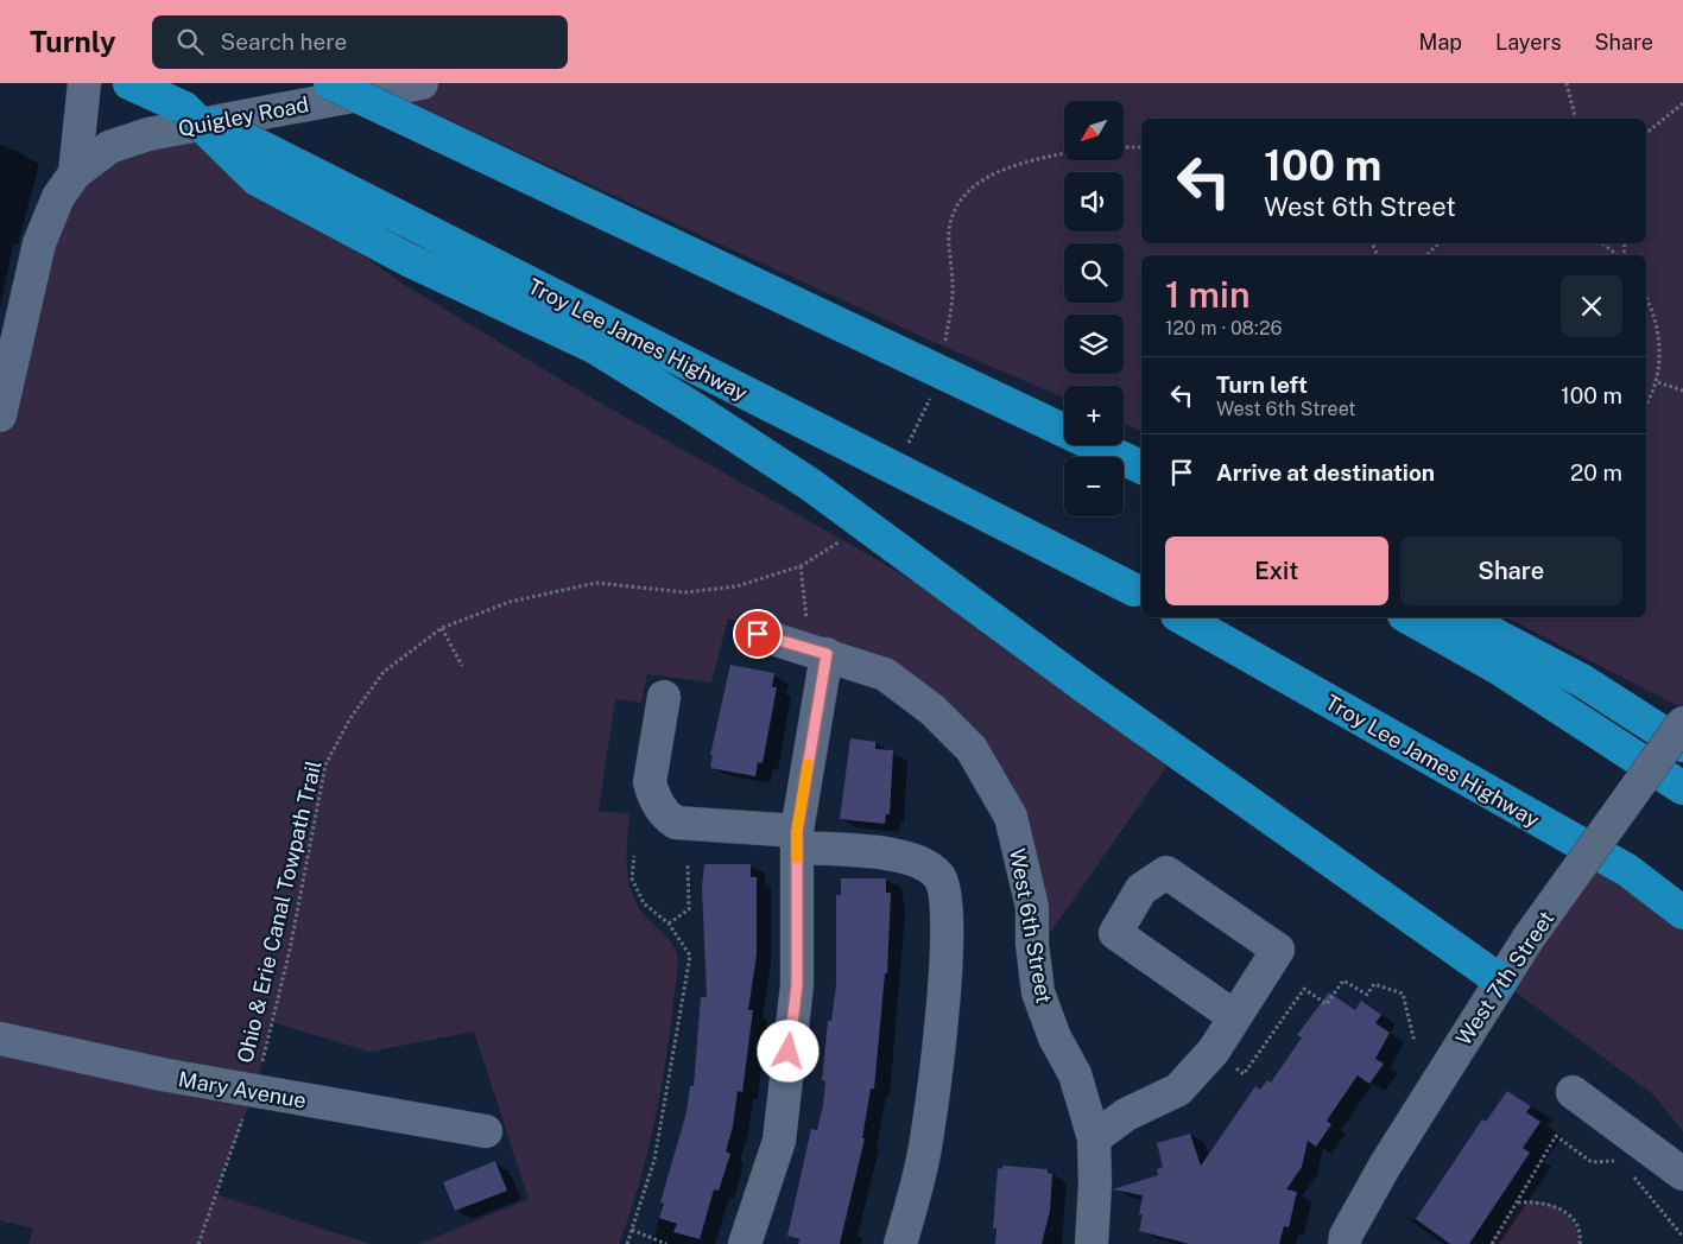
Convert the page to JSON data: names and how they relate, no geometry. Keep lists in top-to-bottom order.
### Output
{
  "streets": {
    "highway": ["Troy Lee James Highway"],
    "street": [
      "Quigley Road",
      "West 6th Street",
      "West 7th Street",
      "Mary Avenue"
    ],
    "path": ["Ohio & Erie Canal Towpath Trail"]
  },
  "crossings": [
    ["Ohio & Erie Canal Towpath Trail", "Mary Avenue"]
  ],
  "north": "bottom left",
  "page": {
    "header": "Turnly",
    "search": "Search here",
    "nav": ["Map", "Layers", "Share"],
    "map_buttons": ["+", "−"],
    "turn": ["100 m", "West 6th Street"],
    "heading": ["1 min", "120 m · 08:26"],
    "list": [
      {
        "name": "Turn left",
        "note": "West 6th Street",
        "value": "100 m"
      },
      {
        "name": "Arrive at destination",
        "value": "20 m"
      }
    ],
    "buttons": ["Exit", "Share"]
  }
}
